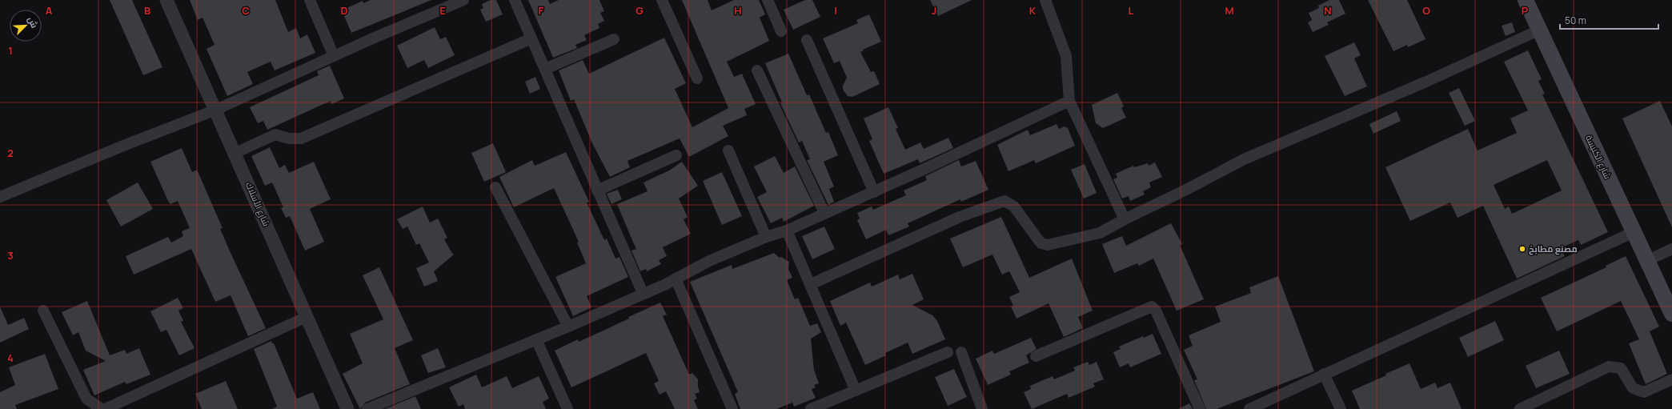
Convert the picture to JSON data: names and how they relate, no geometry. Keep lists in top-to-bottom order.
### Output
{
  "streets": {
    "main road": ["شارع الكنيسة"],
    "street": ["شارع الأسلاك"]
  },
  "places": ["مصنع مطابخ"],
  "scale_bar": "50 m",
  "north": "top right",
  "grid": {
    "columns": [
      "A",
      "B",
      "C",
      "D",
      "E",
      "F",
      "G",
      "H",
      "I",
      "J",
      "K",
      "L",
      "M",
      "N",
      "O",
      "P"
    ],
    "rows": [
      "1",
      "2",
      "3",
      "4"
    ]
  }
}
